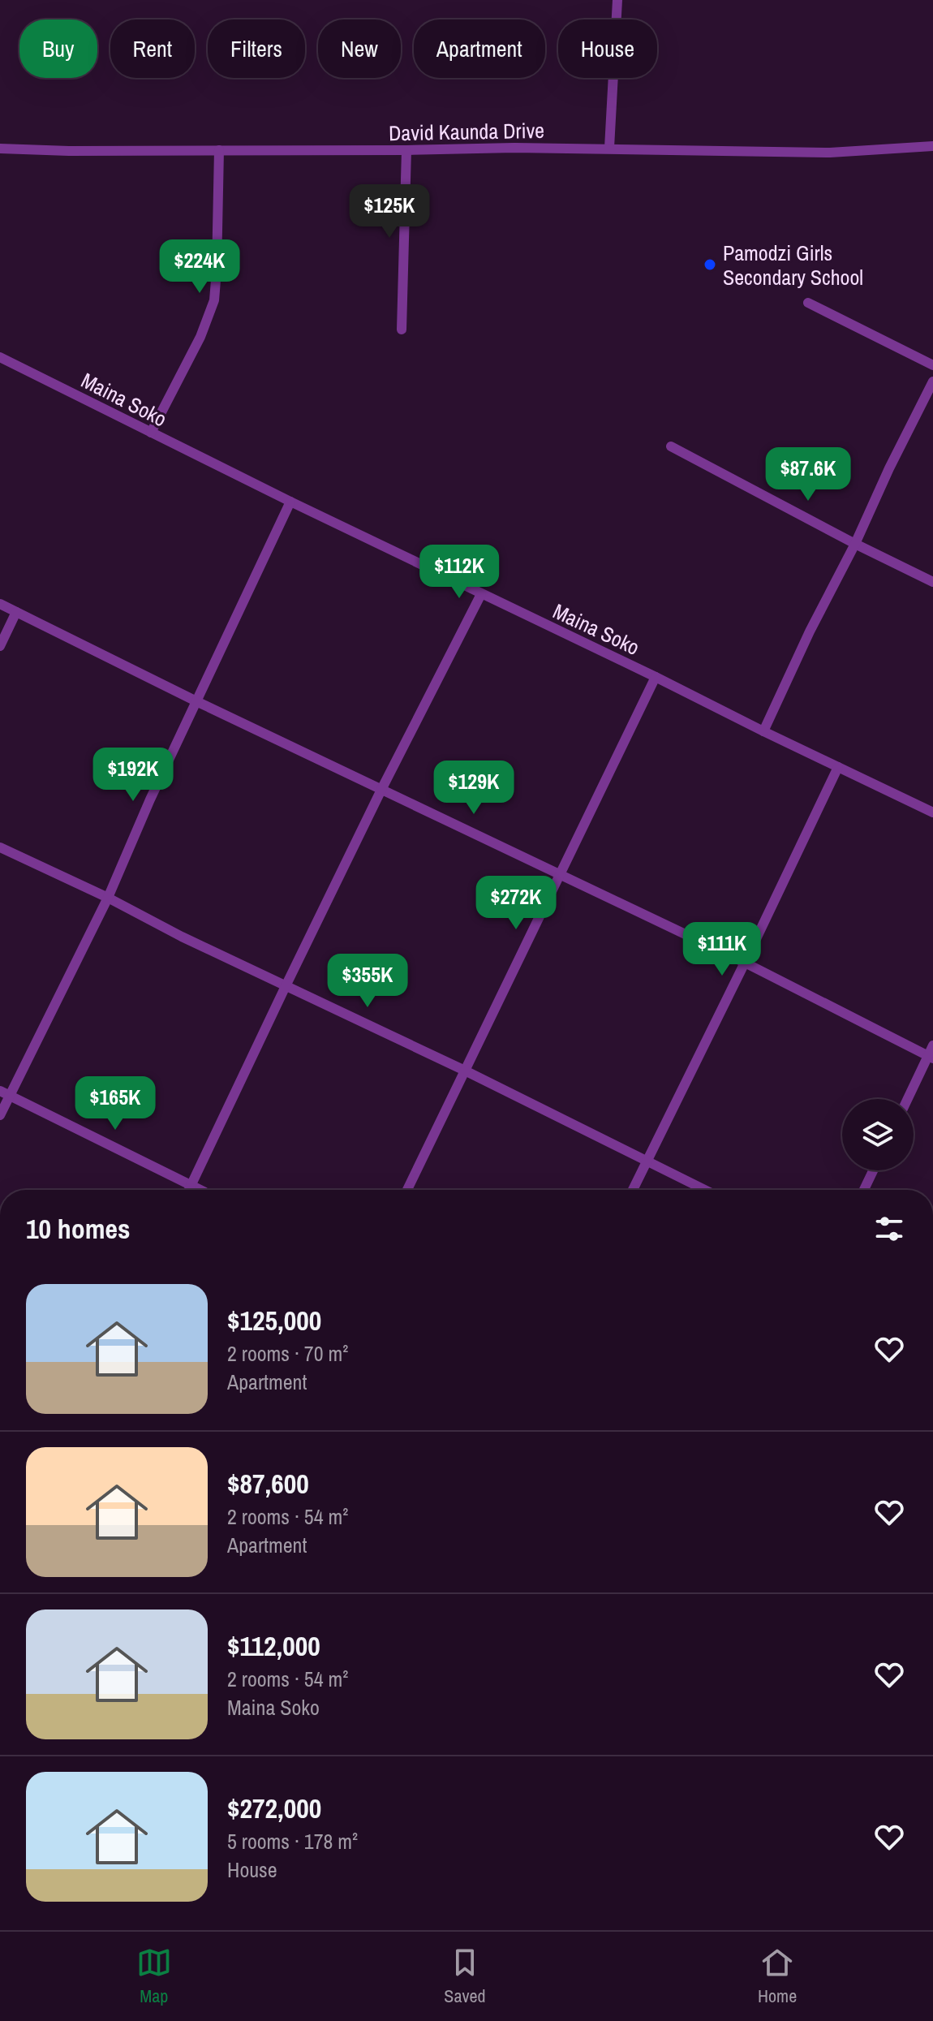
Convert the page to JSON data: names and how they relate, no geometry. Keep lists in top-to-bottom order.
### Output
{
  "streets": {
    "street": ["David Kaunda Drive", "Maina Soko"]
  },
  "places": ["Pamodzi Girls Secondary School"],
  "page": {
    "chip": [
      "Buy",
      "Rent",
      "Filters",
      "New",
      "Apartment",
      "House"
    ],
    "price": [
      "$125K",
      "$224K",
      "$87.6K",
      "$112K",
      "$192K",
      "$129K",
      "$272K",
      "$111K",
      "$355K",
      "$165K"
    ],
    "heading": "10 homes",
    "list": [
      {
        "name": "$125,000",
        "note": "2 rooms · 70 m² · Apartment"
      },
      {
        "name": "$87,600",
        "note": "2 rooms · 54 m² · Apartment"
      },
      {
        "name": "$112,000",
        "note": "2 rooms · 54 m² · Maina Soko"
      },
      {
        "name": "$272,000",
        "note": "5 rooms · 178 m² · House"
      }
    ],
    "tabs": ["Map", "Saved", "Home"]
  }
}
